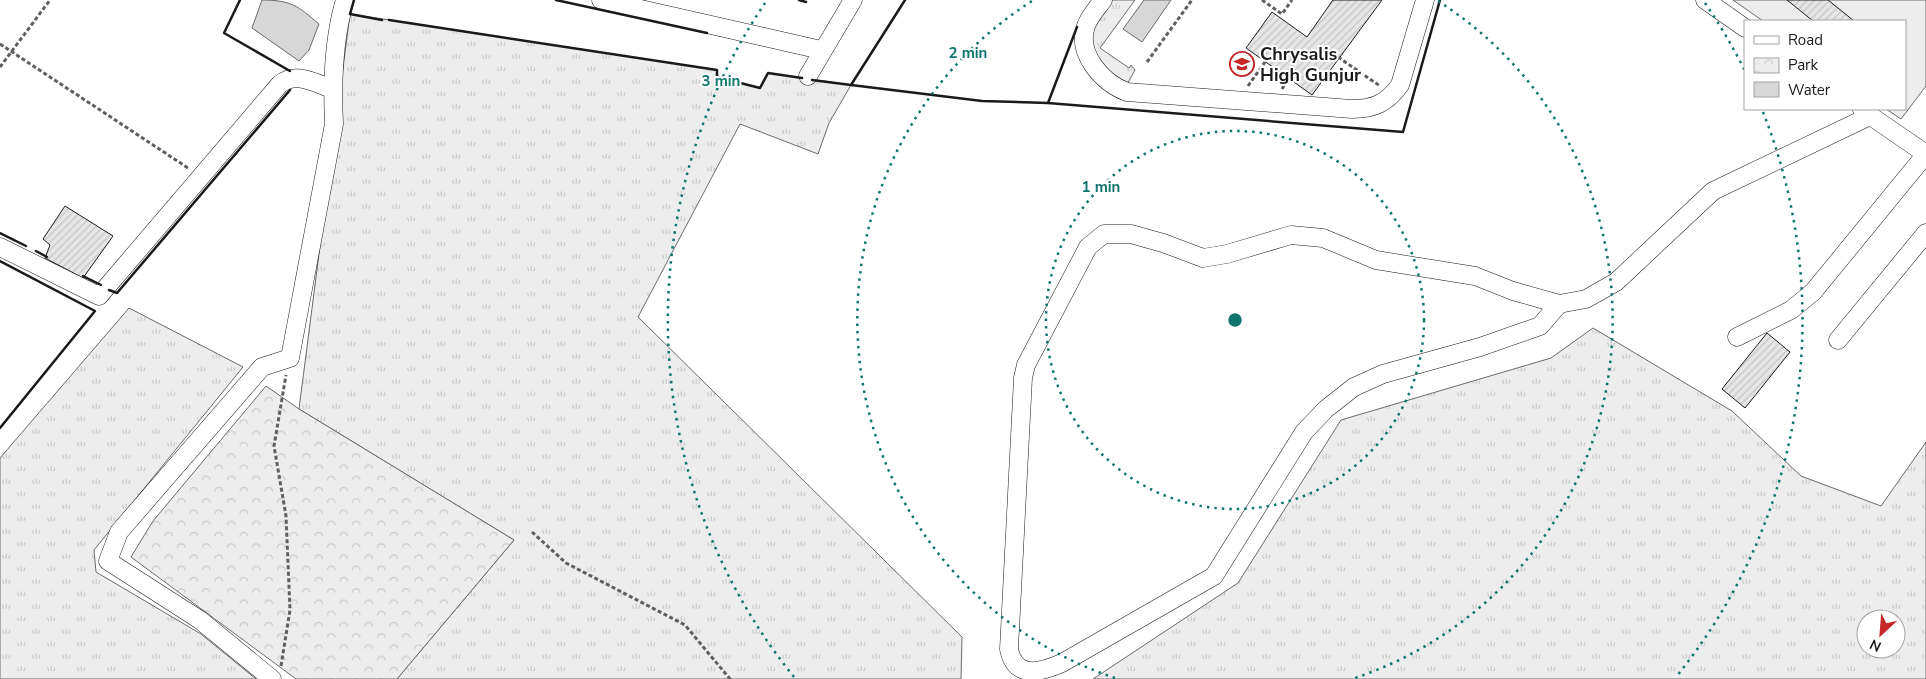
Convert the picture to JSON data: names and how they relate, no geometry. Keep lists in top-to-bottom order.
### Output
{
  "places": {
    "school or university": ["Chrysalis High Gunjur"]
  },
  "legend": ["Road", "Park", "Water"],
  "north": "bottom left",
  "rings": ["2 min", "3 min", "1 min"]
}
